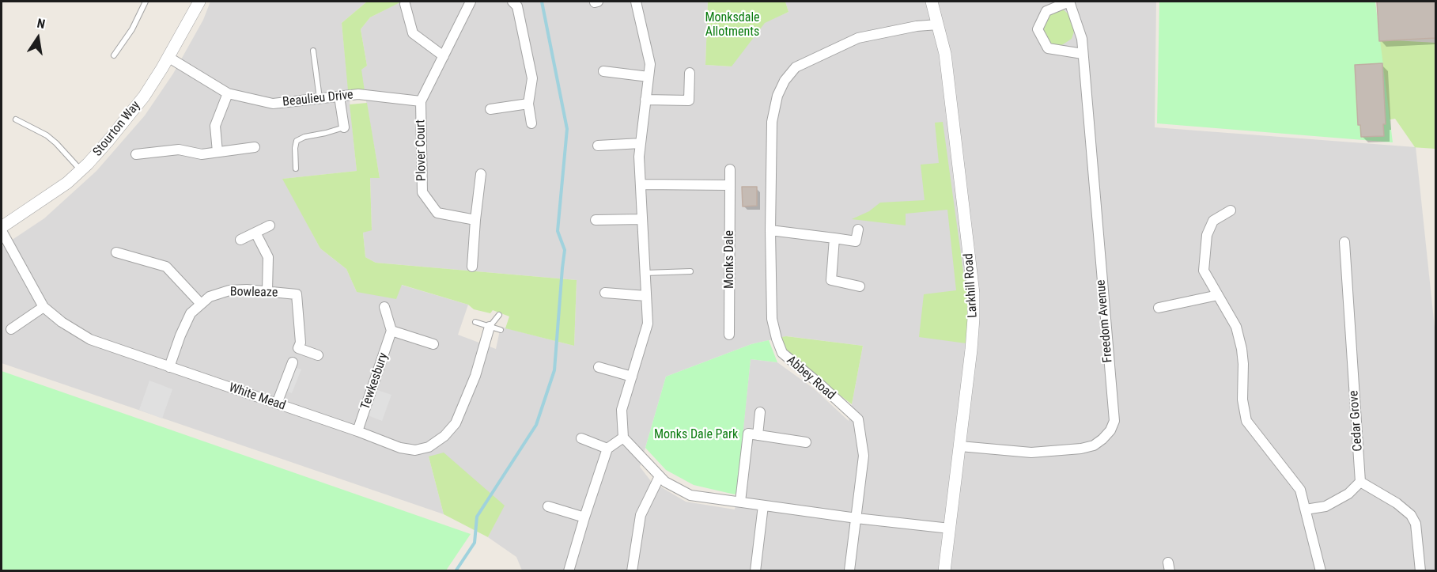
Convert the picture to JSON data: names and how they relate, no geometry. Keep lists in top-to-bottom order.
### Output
{
  "streets": {
    "street": [
      "Beaulieu Drive",
      "Stourton Way",
      "Plover Court",
      "Monks Dale",
      "Larkhill Road",
      "Bowleaze",
      "Freedom Avenue",
      "Abbey Road",
      "Tewkesbury",
      "White Mead",
      "Cedar Grove"
    ]
  },
  "crossings": [
    ["Beaulieu Drive", "Stourton Way"],
    ["Beaulieu Drive", "Plover Court"],
    ["Larkhill Road", "Freedom Avenue"],
    ["Larkhill Road", "Abbey Road"],
    ["Bowleaze", "White Mead"],
    ["Tewkesbury", "White Mead"]
  ],
  "parks": ["Monksdale Allotments", "Monks Dale Park"],
  "north": "top"
}
